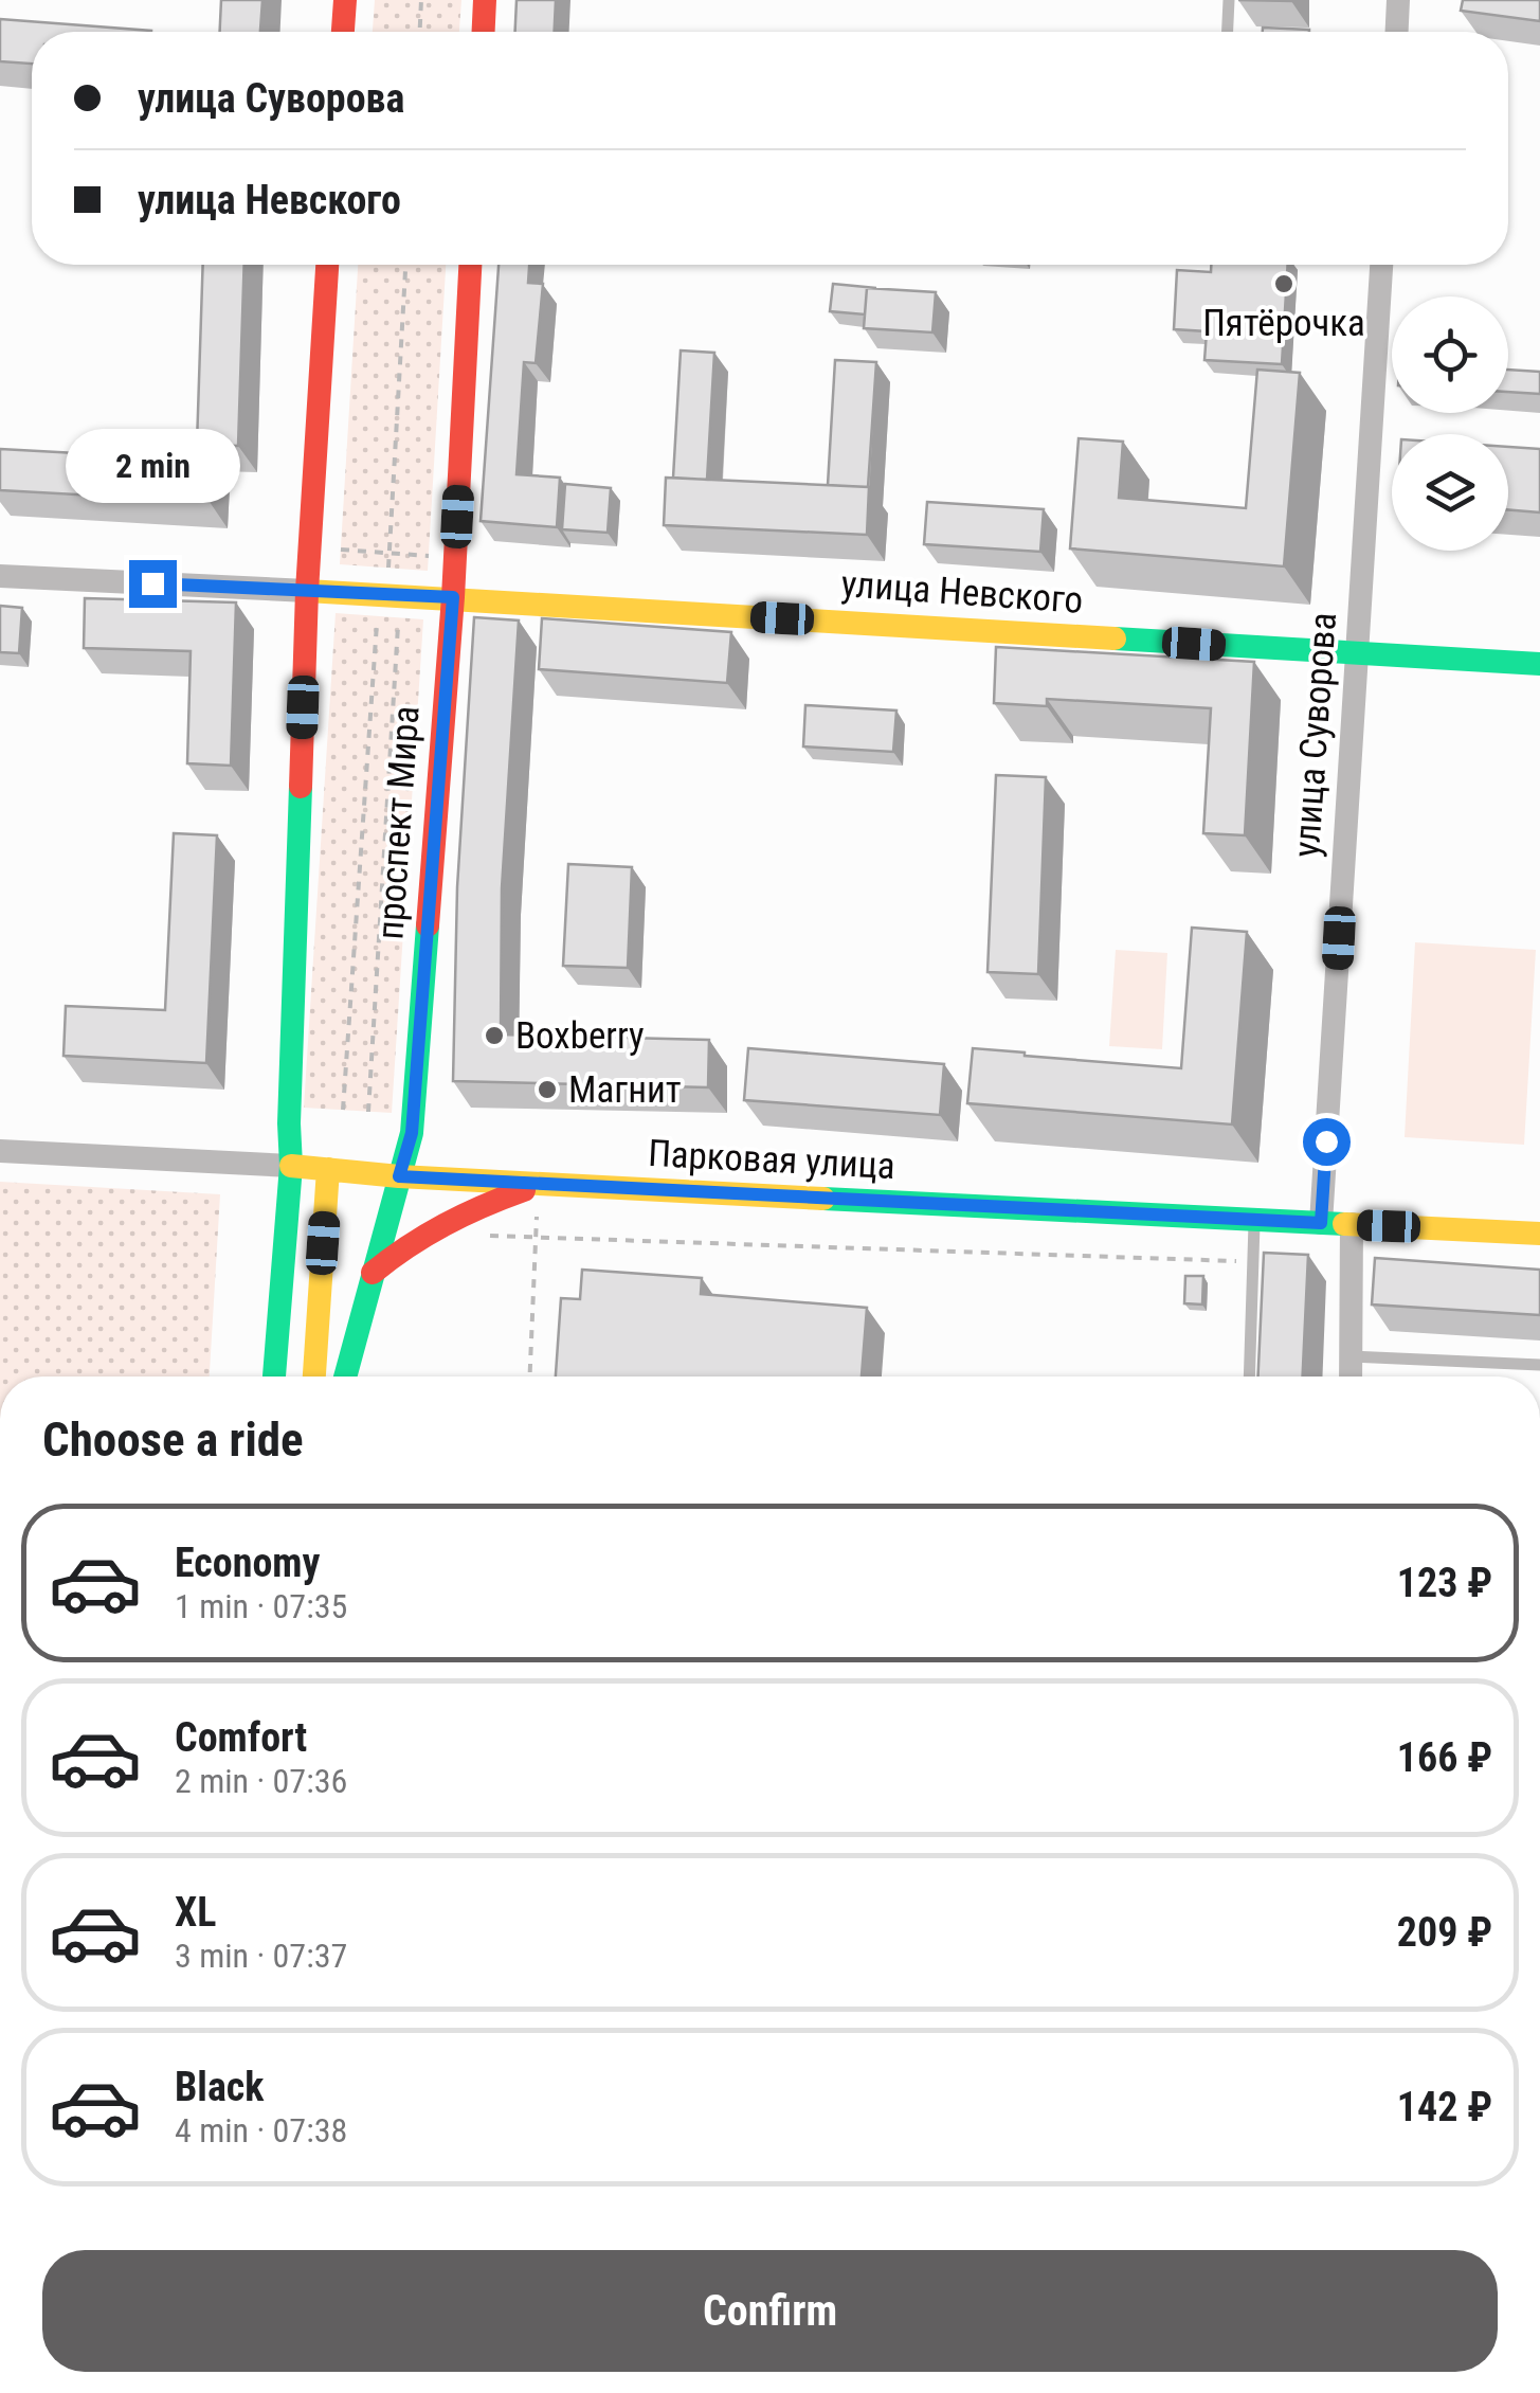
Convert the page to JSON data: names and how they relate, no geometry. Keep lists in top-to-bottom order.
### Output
{
  "streets": {
    "main road": ["улица Невского", "проспект Мира", "Парковая улица"],
    "street": ["улица Суворова"]
  },
  "crossings": [
    ["улица Невского", "улица Суворова"],
    ["улица Невского", "проспект Мира"],
    ["улица Суворова", "Парковая улица"],
    ["проспект Мира", "Парковая улица"]
  ],
  "places": ["Пятёрочка", "Boxberry", "Магнит"],
  "page": {
    "banner": ["улица Суворова", "улица Невского"],
    "bubble": "2 min",
    "heading": "Choose a ride",
    "list": [
      {
        "name": "Economy",
        "note": "1 min · 07:35",
        "value": "123 ₽"
      },
      {
        "name": "Comfort",
        "note": "2 min · 07:36",
        "value": "166 ₽"
      },
      {
        "name": "XL",
        "note": "3 min · 07:37",
        "value": "209 ₽"
      },
      {
        "name": "Black",
        "note": "4 min · 07:38",
        "value": "142 ₽"
      }
    ],
    "buttons": "Confirm"
  }
}
